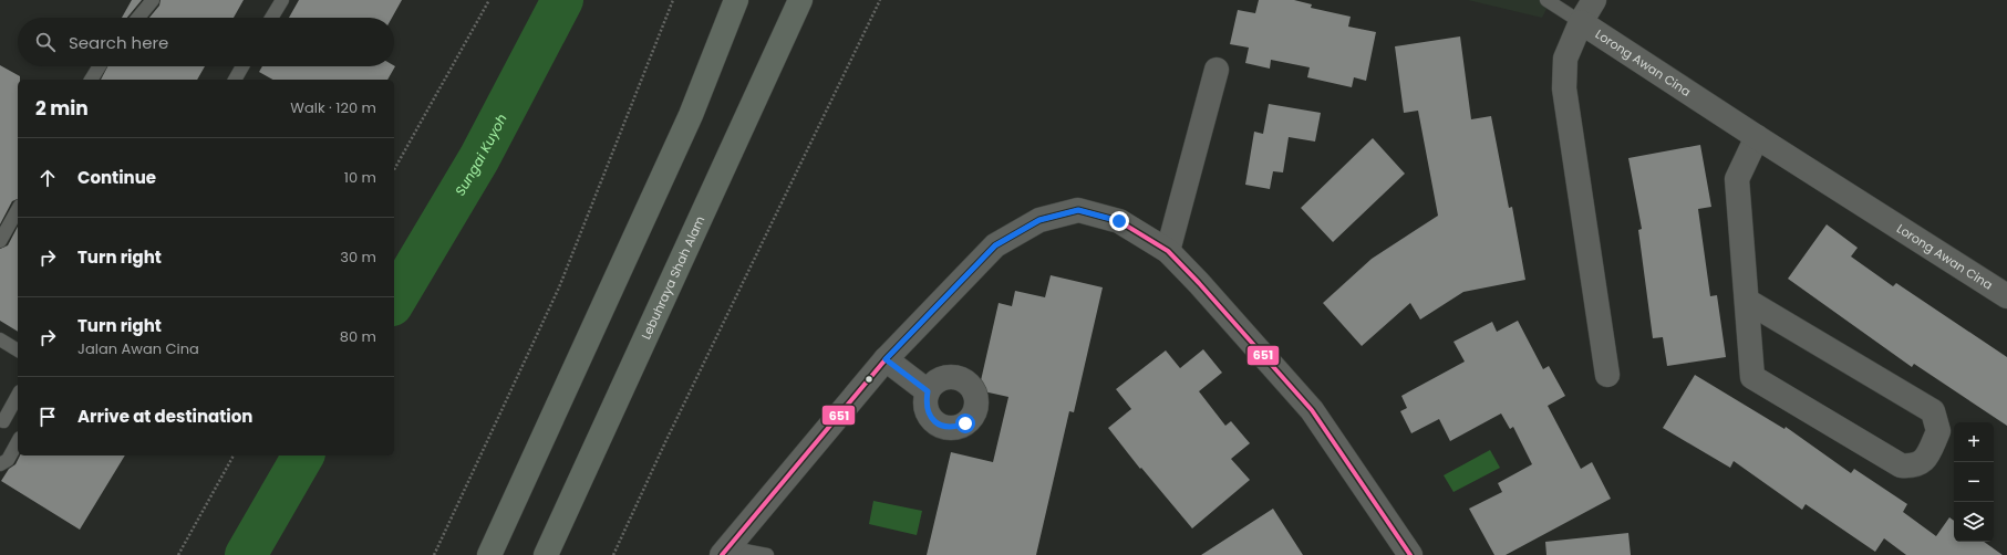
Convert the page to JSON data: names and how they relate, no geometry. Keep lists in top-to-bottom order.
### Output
{
  "streets": {
    "highway": ["Lebuhraya Shah Alam"],
    "street": ["Lorong Awan Cina"]
  },
  "water": ["Sungai Kuyoh"],
  "lines": ["transit line 651"],
  "page": {
    "search": "Search here",
    "heading": ["2 min", "Walk · 120 m"],
    "list": [
      ["Continue", "10 m"],
      ["Turn right", "30 m"],
      ["Turn right", "Jalan Awan Cina", "80 m"],
      "Arrive at destination"
    ],
    "map_buttons": ["+", "−"]
  }
}
